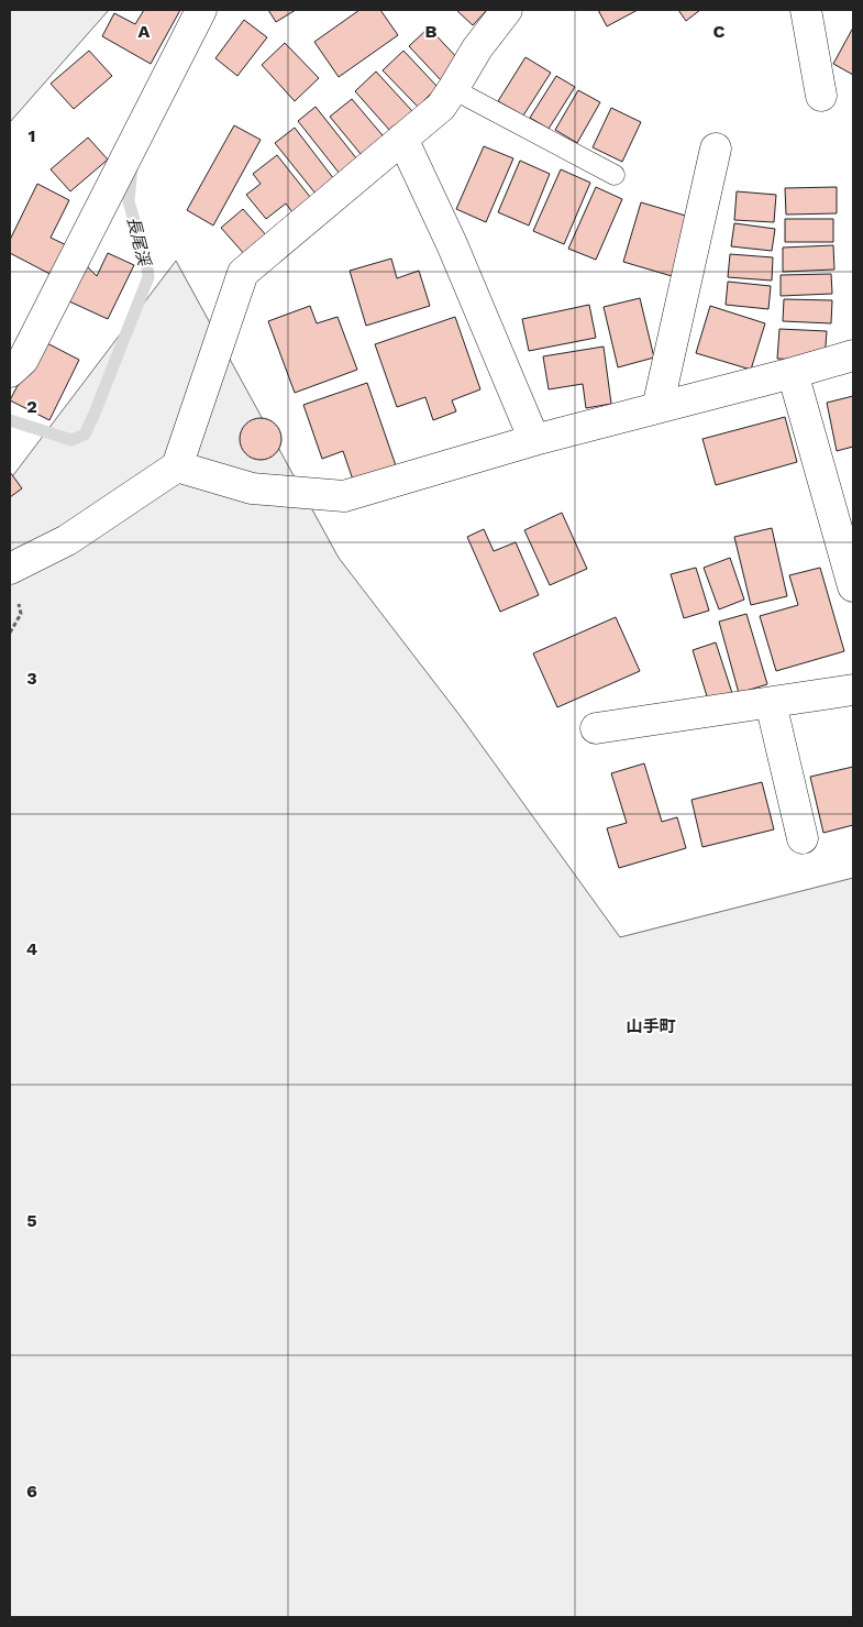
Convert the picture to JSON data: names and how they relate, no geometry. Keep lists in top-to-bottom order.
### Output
{
  "districts": ["山手町"],
  "water": ["長尾渓"],
  "grid": {
    "columns": ["A", "B", "C"],
    "rows": [
      "1",
      "2",
      "3",
      "4",
      "5",
      "6"
    ]
  }
}
